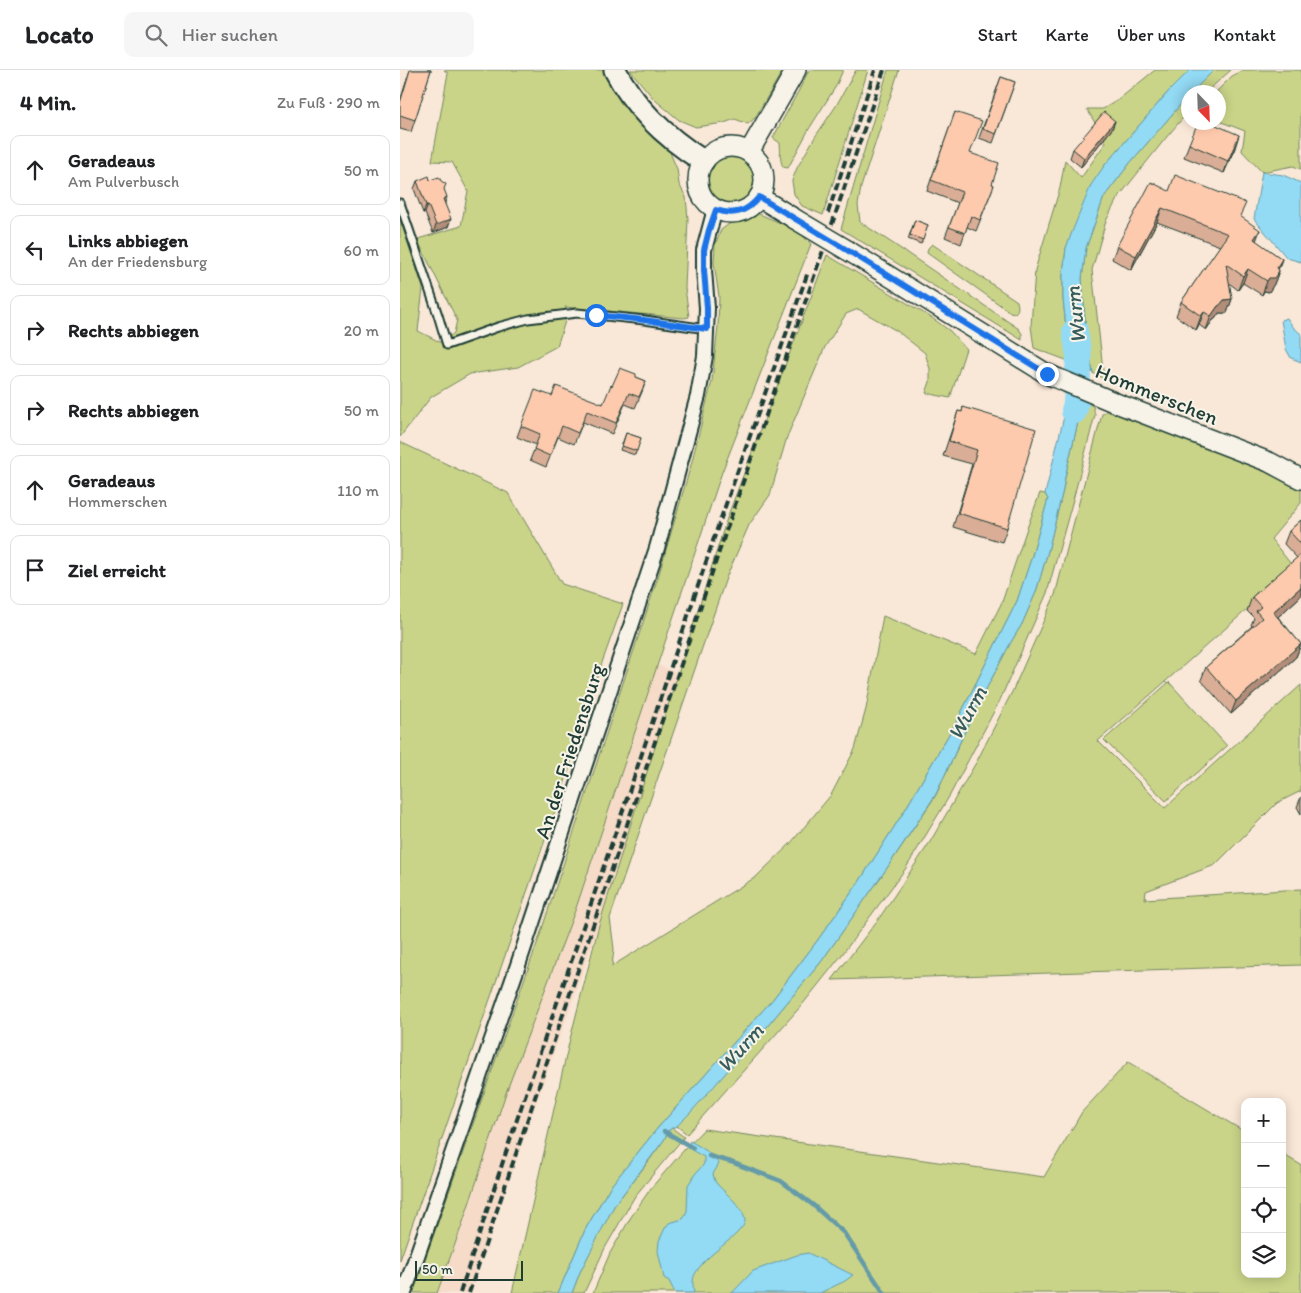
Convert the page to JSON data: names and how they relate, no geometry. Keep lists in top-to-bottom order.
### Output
{
  "streets": {
    "main road": ["Hommerschen"],
    "street": ["An der Friedensburg"]
  },
  "crossings": [
    ["Hommerschen", "An der Friedensburg"]
  ],
  "water": ["Wurm"],
  "scale_bar": "50 m",
  "north": "bottom right",
  "page": {
    "header": "Locato",
    "search": "Hier suchen",
    "nav": [
      "Start",
      "Karte",
      "Über uns",
      "Kontakt"
    ],
    "heading": ["4 Min.", "Zu Fuß · 290 m"],
    "list": [
      ["Geradeaus", "Am Pulverbusch", "50 m"],
      ["Links abbiegen", "An der Friedensburg", "60 m"],
      ["Rechts abbiegen", "20 m"],
      ["Rechts abbiegen", "50 m"],
      ["Geradeaus", "Hommerschen", "110 m"],
      "Ziel erreicht"
    ],
    "map_buttons": ["+", "−"],
    "scale": "50 m"
  }
}
